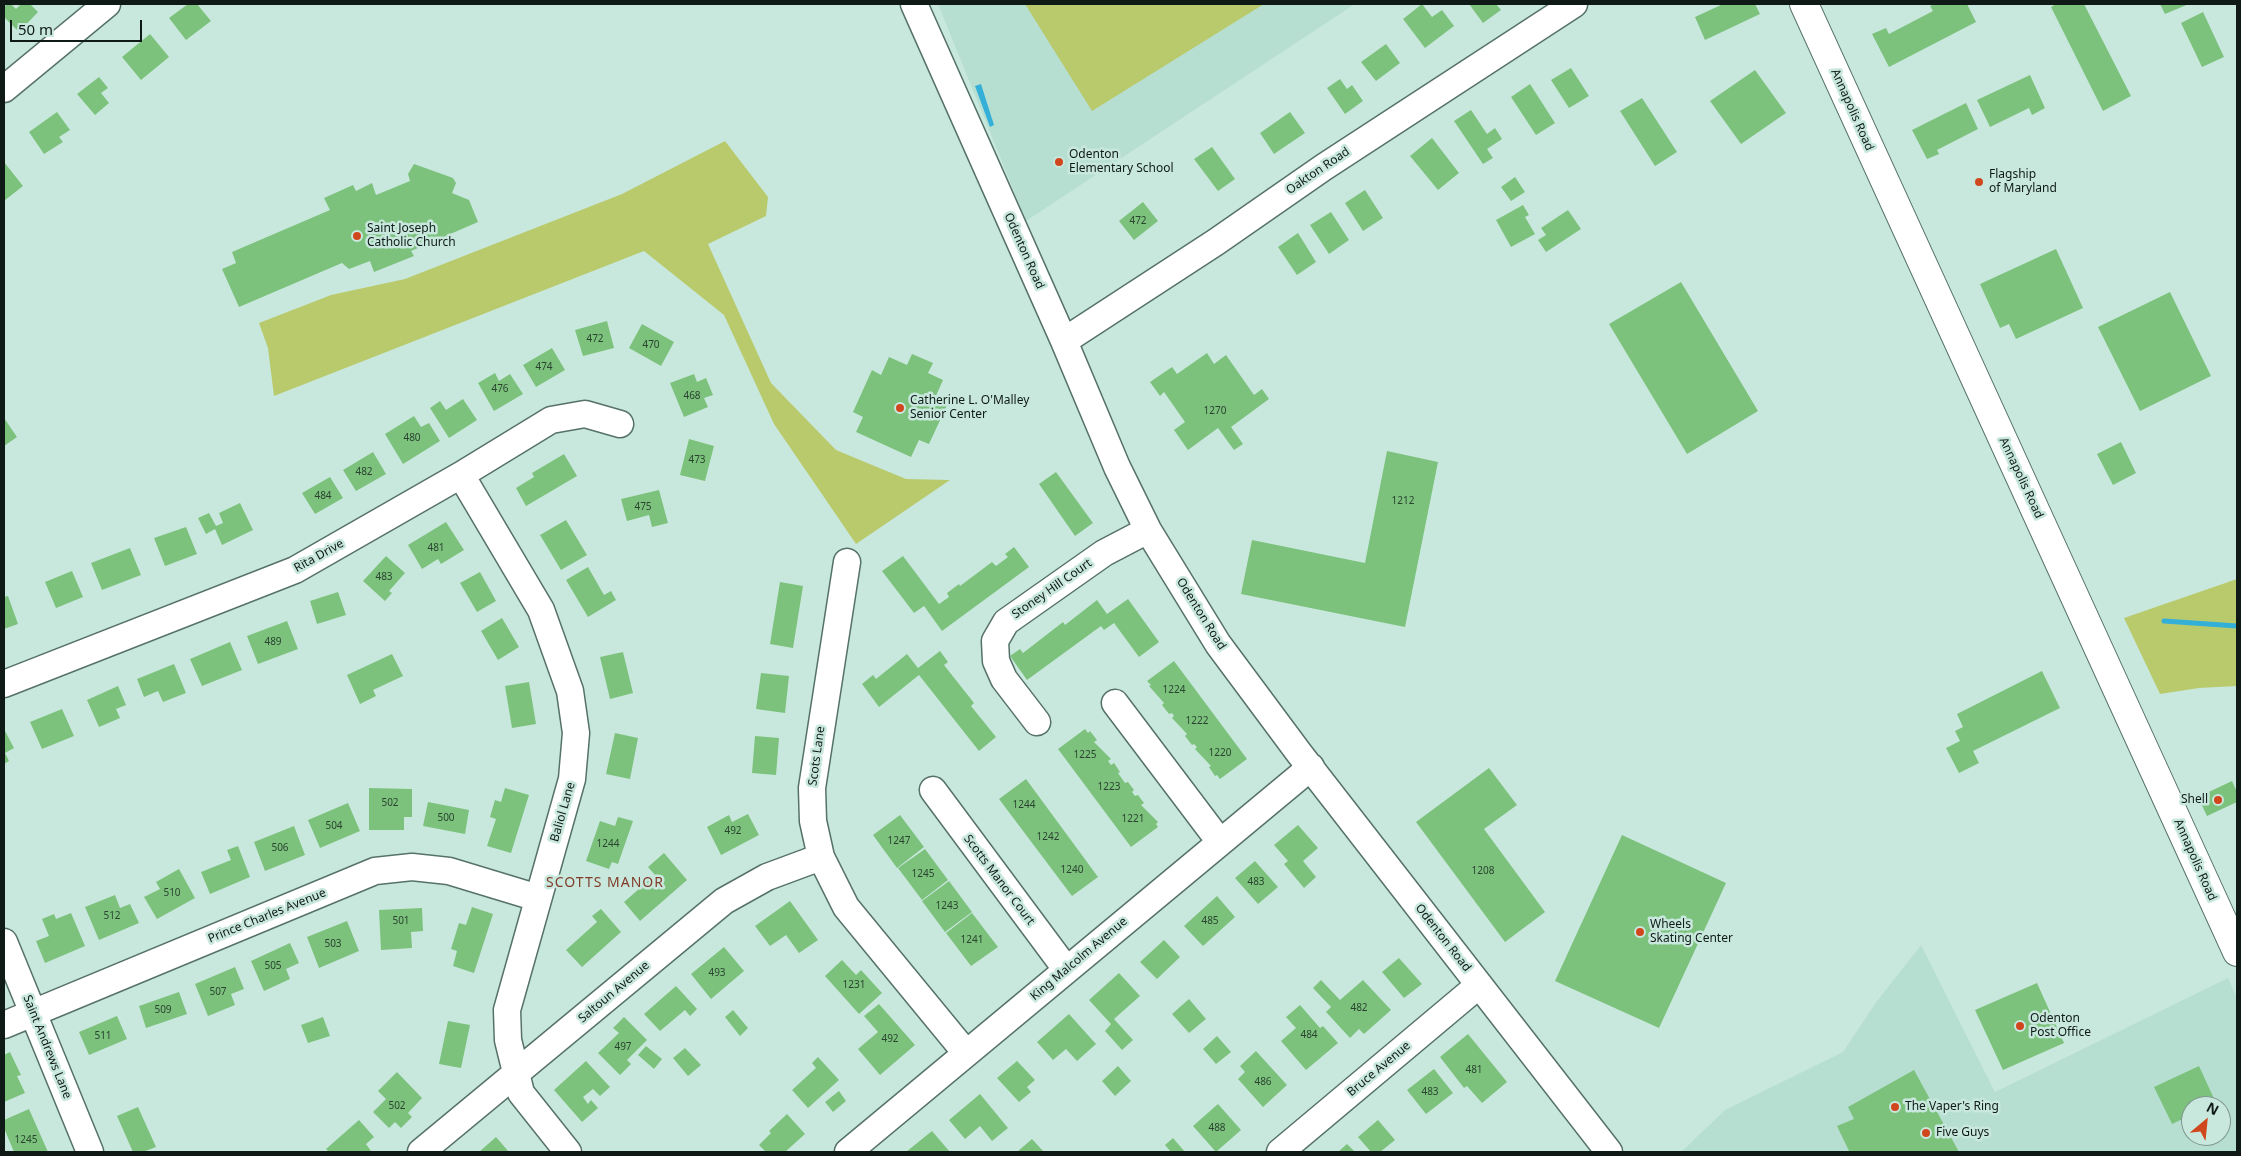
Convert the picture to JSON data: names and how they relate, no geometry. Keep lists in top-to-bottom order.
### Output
{
  "streets": {
    "main road": ["Annapolis Road"],
    "street": [
      "Oakton Road",
      "Odenton Road",
      "Rita Drive",
      "Stoney Hill Court",
      "Scots Lane",
      "Baliol Lane",
      "Scotts Manor Court",
      "Prince Charles Avenue",
      "King Malcolm Avenue",
      "Saltoun Avenue",
      "Saint Andrews Lane",
      "Bruce Avenue"
    ]
  },
  "crossings": [
    ["Oakton Road", "Odenton Road"],
    ["Odenton Road", "Stoney Hill Court"],
    ["Odenton Road", "King Malcolm Avenue"],
    ["Odenton Road", "Bruce Avenue"],
    ["Rita Drive", "Baliol Lane"],
    ["Scots Lane", "King Malcolm Avenue"],
    ["Scots Lane", "Saltoun Avenue"],
    ["Baliol Lane", "Prince Charles Avenue"],
    ["Baliol Lane", "Saltoun Avenue"],
    ["Scotts Manor Court", "King Malcolm Avenue"],
    ["Prince Charles Avenue", "Saint Andrews Lane"]
  ],
  "districts": ["SCOTTS MANOR"],
  "places": [
    "Odenton Elementary School",
    "Flagship of Maryland",
    "Saint Joseph Catholic Church",
    "Catherine L. O'Malley Senior Center",
    "Shell",
    "Wheels Skating Center",
    "Odenton Post Office",
    "The Vaper's Ring",
    "Five Guys"
  ],
  "house_numbers": [
    "472",
    "472",
    "470",
    "474",
    "476",
    "468",
    "1270",
    "480",
    "473",
    "482",
    "484",
    "1212",
    "475",
    "481",
    "483",
    "489",
    "1224",
    "1222",
    "1220",
    "1225",
    "1223",
    "502",
    "1244",
    "500",
    "1221",
    "504",
    "492",
    "1242",
    "1247",
    "1244",
    "506",
    "1240",
    "1208",
    "1245",
    "483",
    "510",
    "1243",
    "512",
    "501",
    "485",
    "1241",
    "503",
    "505",
    "493",
    "1231",
    "507",
    "482",
    "509",
    "484",
    "511",
    "492",
    "497",
    "481",
    "486",
    "483",
    "502",
    "488",
    "1245"
  ],
  "scale_bar": "50 m",
  "north": "top right"
}
